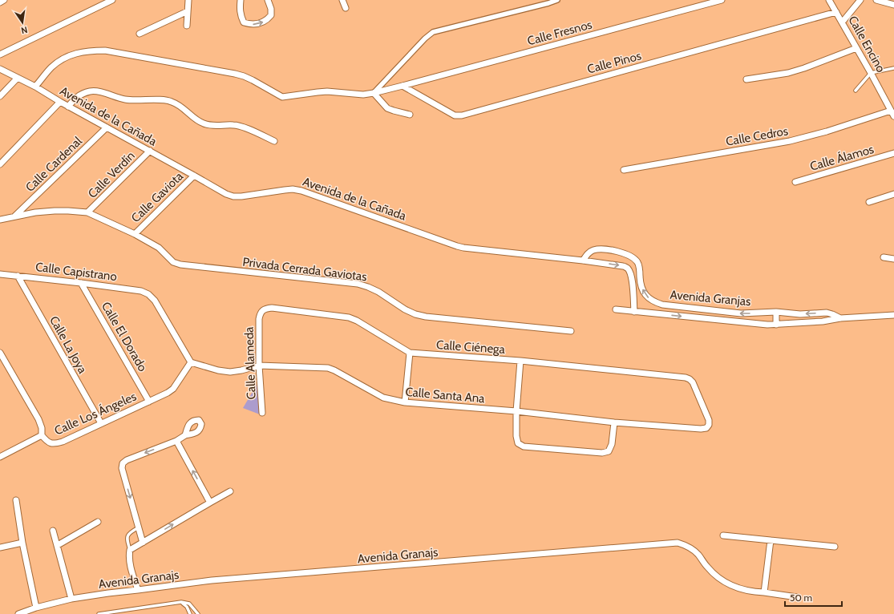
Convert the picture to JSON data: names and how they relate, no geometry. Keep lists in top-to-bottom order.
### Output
{
  "streets": {
    "street": [
      "Calle Fresnos",
      "Calle Encino",
      "Calle Pinos",
      "Avenida de la Cañada",
      "Calle Cedros",
      "Calle Álamos",
      "Calle Cardenal",
      "Calle Verdín",
      "Calle Gaviota",
      "Privada Cerrada Gaviotas",
      "Calle Capistrano",
      "Avenida Granjas",
      "Calle El Dorado",
      "Calle La Joya",
      "Calle Ciénega",
      "Calle Alameda",
      "Calle Santa Ana",
      "Calle Los Ángeles",
      "Avenida Granajs"
    ]
  },
  "crossings": [
    ["Calle Fresnos", "Calle Pinos"],
    ["Calle Fresnos", "Avenida de la Cañada"],
    ["Calle Encino", "Calle Pinos"],
    ["Calle Encino", "Calle Cedros"],
    ["Avenida de la Cañada", "Calle Cardenal"],
    ["Avenida de la Cañada", "Calle Verdín"],
    ["Avenida de la Cañada", "Calle Gaviota"],
    ["Avenida de la Cañada", "Avenida Granjas"],
    ["Calle Cardenal", "Privada Cerrada Gaviotas"],
    ["Calle Verdín", "Privada Cerrada Gaviotas"],
    ["Calle Gaviota", "Privada Cerrada Gaviotas"],
    ["Calle Capistrano", "Calle El Dorado"],
    ["Calle Capistrano", "Calle La Joya"],
    ["Calle Capistrano", "Calle Santa Ana"],
    ["Calle Capistrano", "Calle Los Ángeles"],
    ["Calle El Dorado", "Calle Los Ángeles"],
    ["Calle La Joya", "Calle Los Ángeles"],
    ["Calle Ciénega", "Calle Alameda"],
    ["Calle Ciénega", "Calle Santa Ana"],
    ["Calle Alameda", "Calle Santa Ana"],
    ["Calle Santa Ana", "Calle Los Ángeles"]
  ],
  "scale_bar": "50 m",
  "north": "bottom"
}
